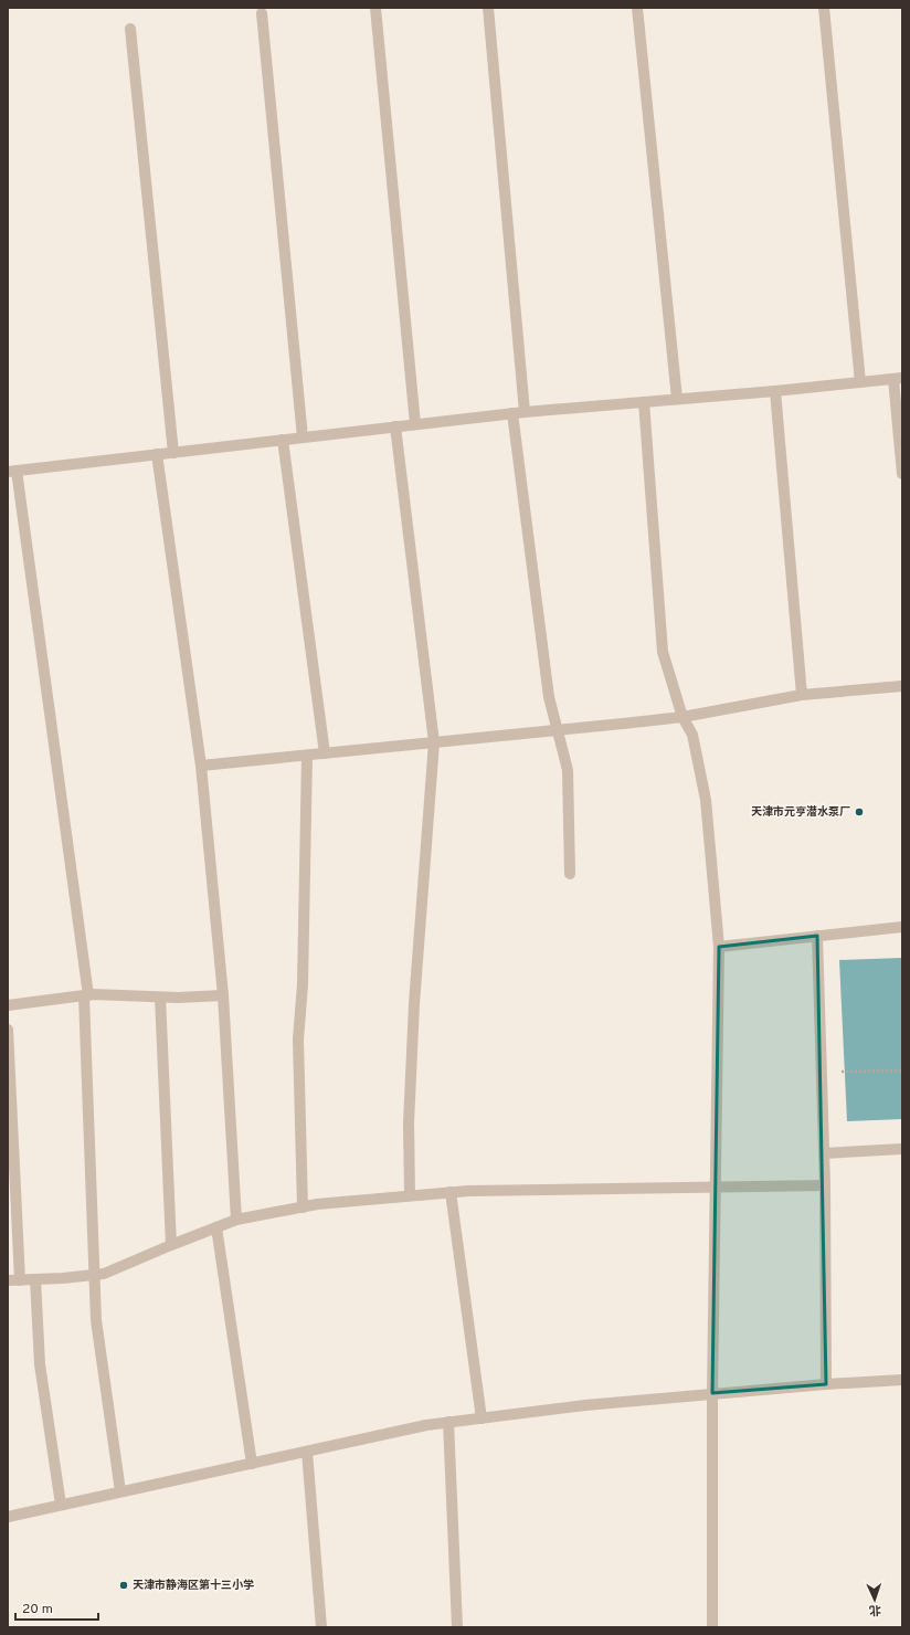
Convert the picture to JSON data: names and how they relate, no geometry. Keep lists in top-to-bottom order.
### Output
{
  "places": ["天津市元亨潜水泵厂", "天津市静海区第十三小学"],
  "scale_bar": "20 m",
  "north": "bottom"
}
